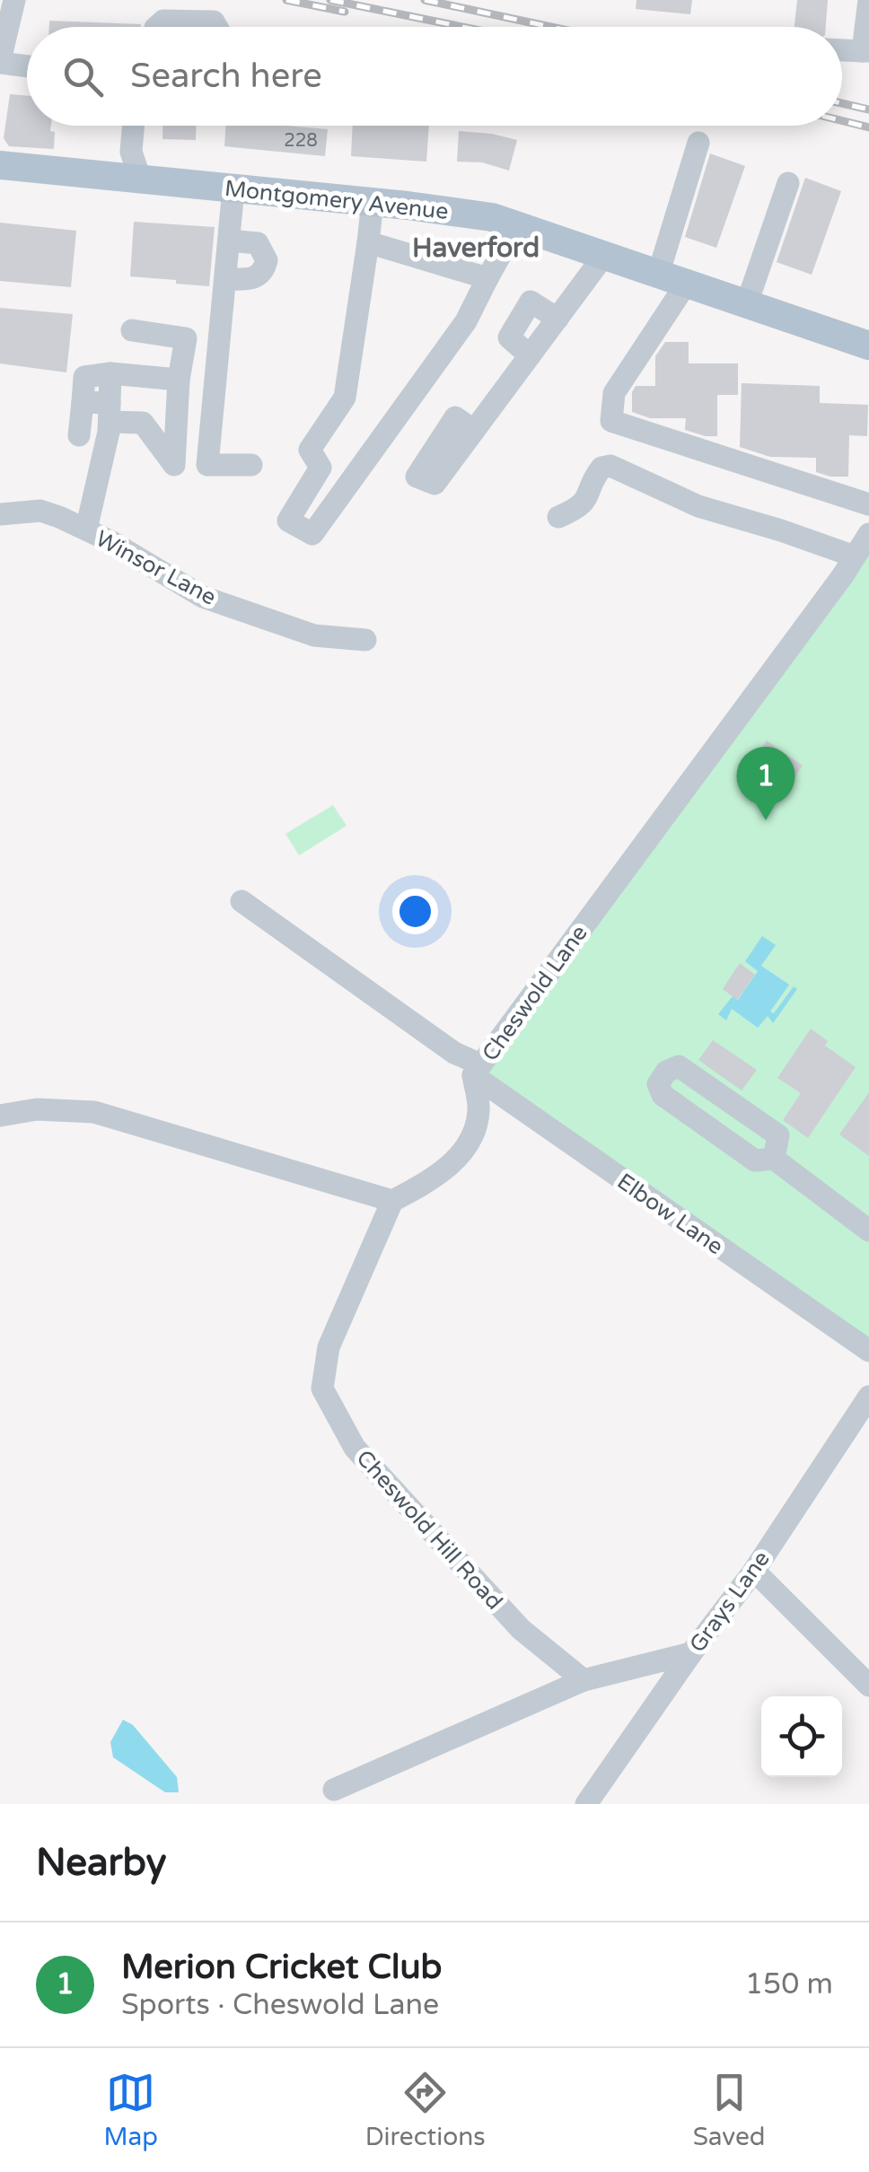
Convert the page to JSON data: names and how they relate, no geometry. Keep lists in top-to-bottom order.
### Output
{
  "streets": {
    "main road": ["Montgomery Avenue"],
    "street": [
      "Winsor Lane",
      "Cheswold Lane",
      "Elbow Lane",
      "Cheswold Hill Road",
      "Grays Lane"
    ]
  },
  "crossings": [
    ["Cheswold Lane", "Elbow Lane"],
    ["Cheswold Lane", "Cheswold Hill Road"]
  ],
  "districts": ["Haverford"],
  "house_numbers": ["228"],
  "page": {
    "search": "Search here",
    "pins": "1",
    "heading": "Nearby",
    "list": [
      {
        "mark": "1",
        "name": "Merion Cricket Club",
        "note": "Sports · Cheswold Lane",
        "value": "150 m"
      }
    ],
    "nav": ["Map", "Directions", "Saved"]
  }
}
